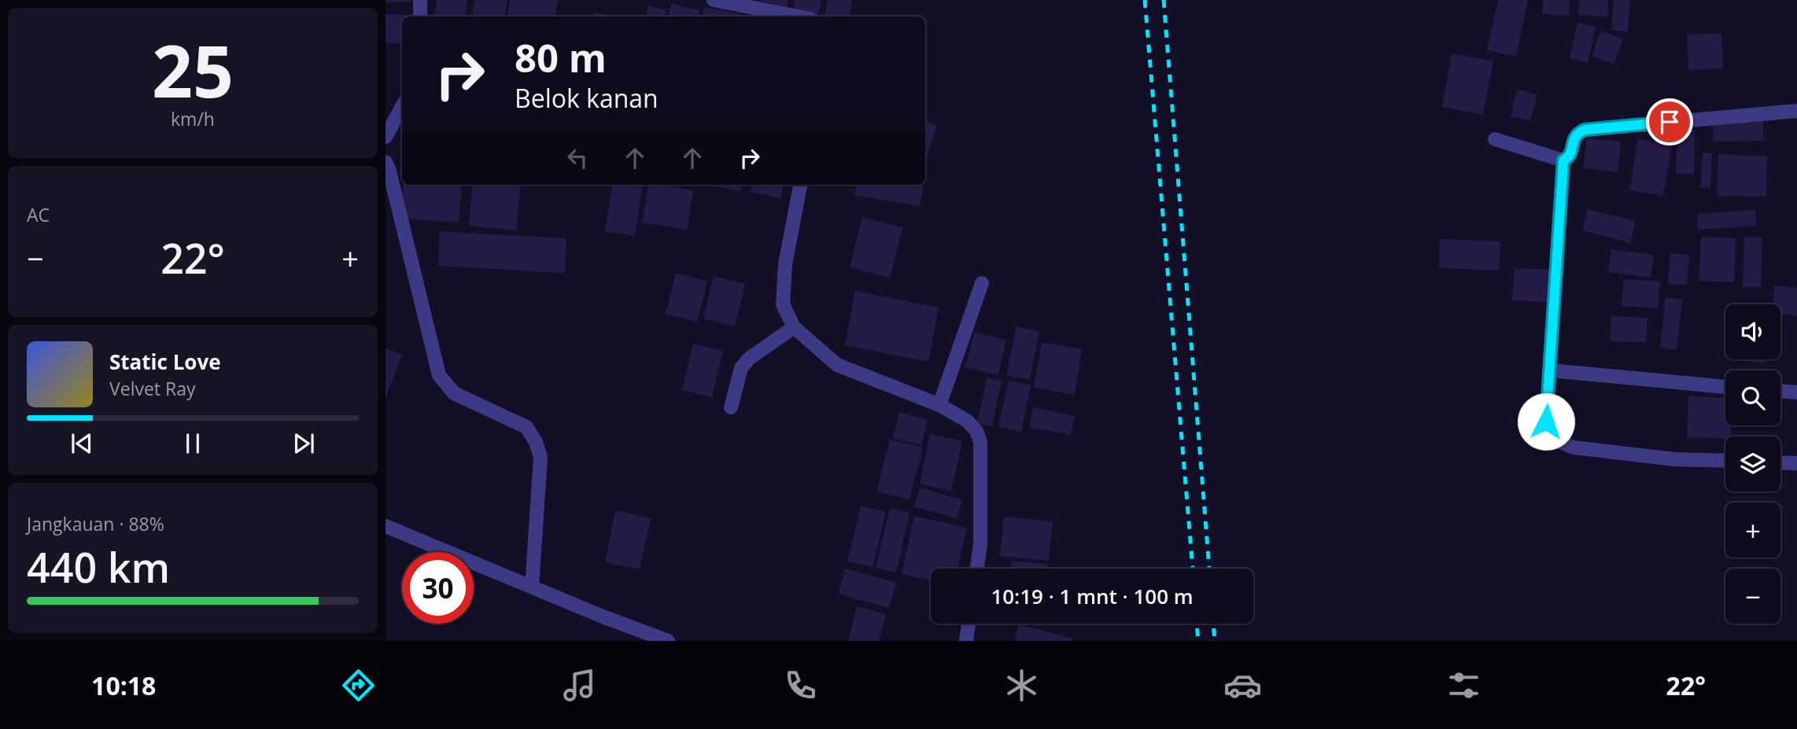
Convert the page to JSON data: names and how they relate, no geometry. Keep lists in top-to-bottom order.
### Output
{
  "page": {
    "tile": [
      ["25", "km/h"],
      "AC",
      ["Jangkauan · 88%", "440 km"]
    ],
    "turn": ["80 m", "Belok kanan"],
    "heat": ["−", "22°", "+"],
    "map_buttons": ["+", "−"],
    "song": ["Static Love", "Velvet Ray"],
    "limit": "30",
    "trip": "10:19 · 1 mnt · 100 m",
    "tabs": ["10:18", "22°"]
  }
}
